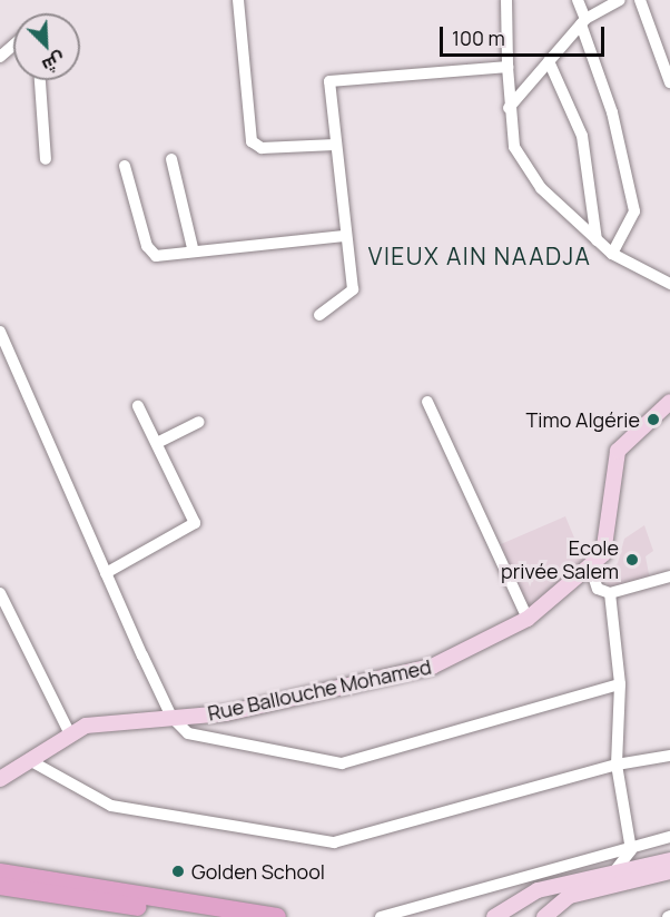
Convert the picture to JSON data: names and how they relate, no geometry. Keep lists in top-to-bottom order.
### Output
{
  "streets": {
    "street": ["Rue Ballouche Mohamed"]
  },
  "districts": ["VIEUX AIN NAADJA"],
  "places": ["Timo Algérie", "Ecole privée Salem", "Golden School"],
  "scale_bar": "100 m",
  "north": "bottom right"
}
